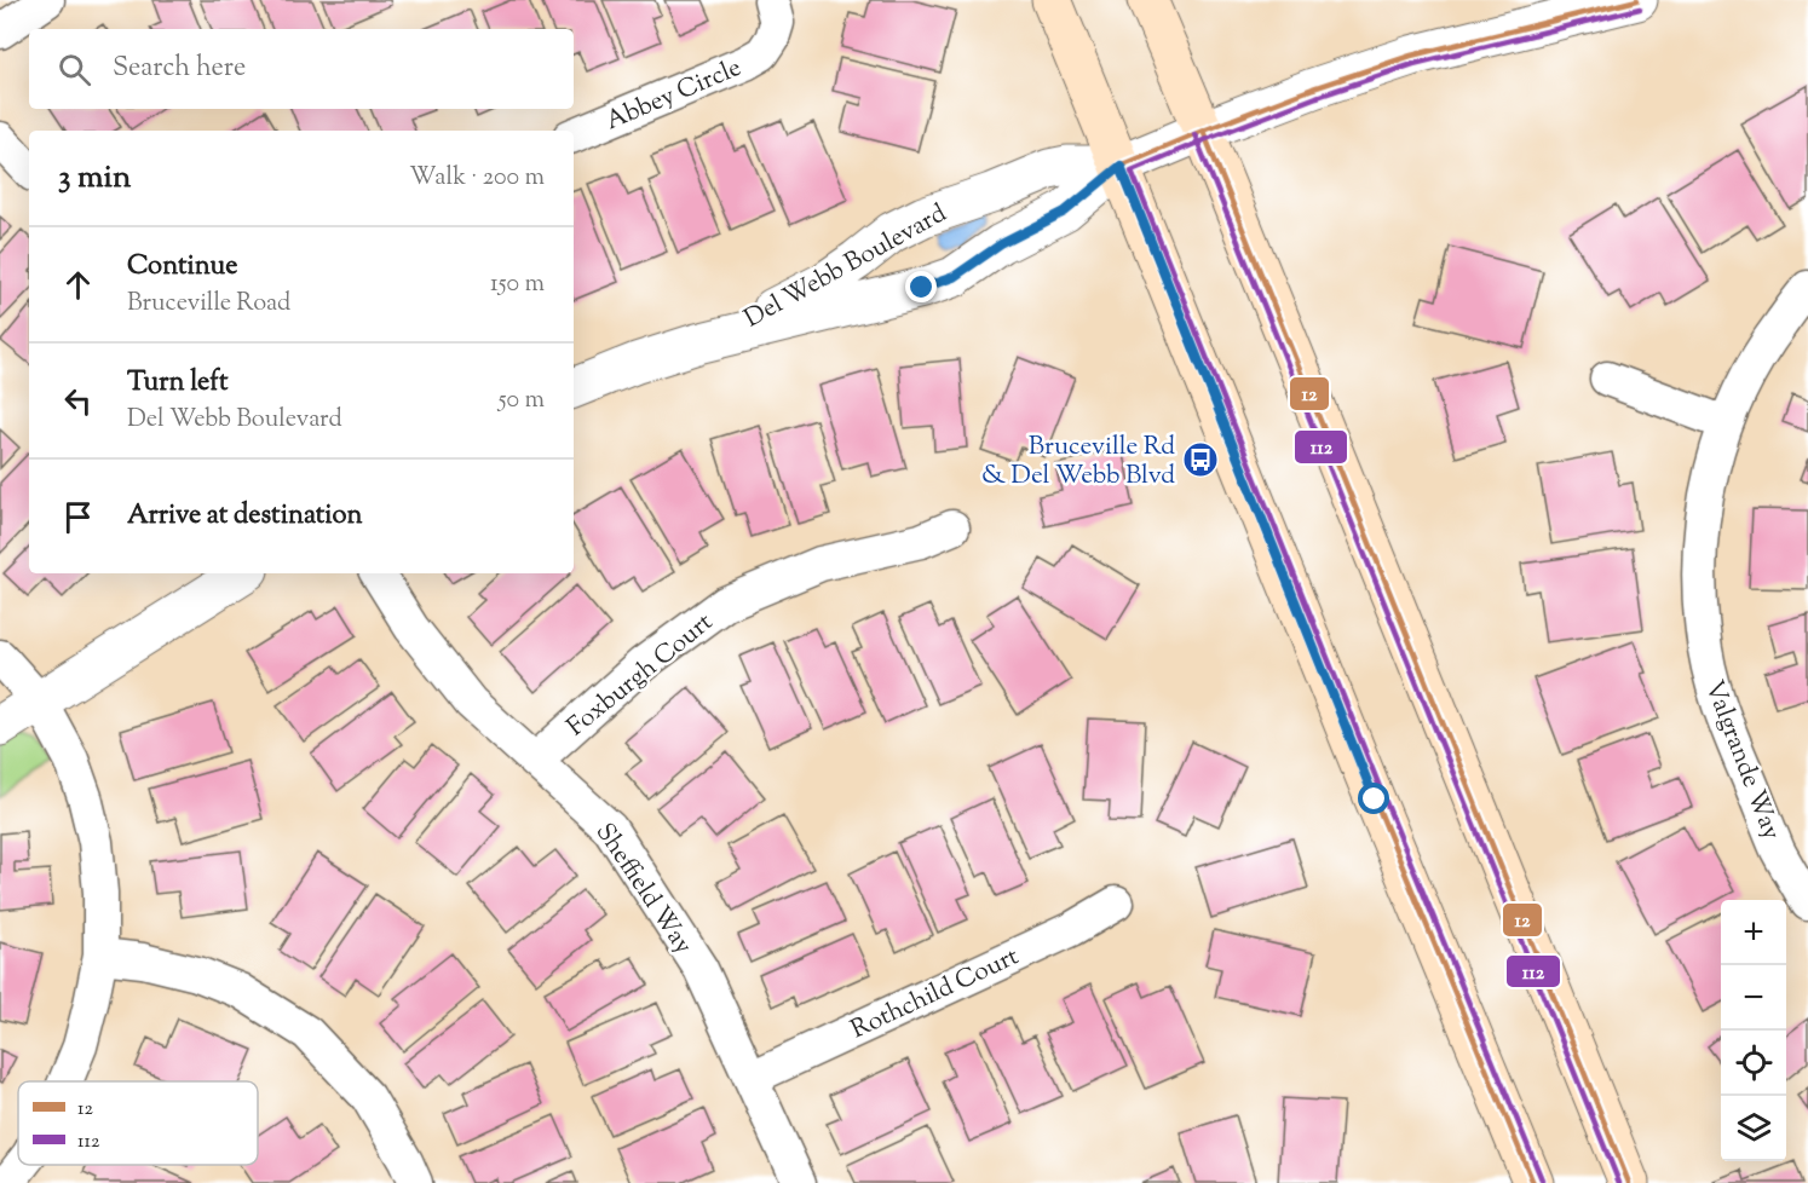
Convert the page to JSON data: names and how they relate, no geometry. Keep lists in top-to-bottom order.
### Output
{
  "streets": {
    "street": [
      "Abbey Circle",
      "Del Webb Boulevard",
      "Foxburgh Court",
      "Valgrande Way",
      "Sheffield Way",
      "Rothchild Court"
    ]
  },
  "crossings": [
    ["Foxburgh Court", "Sheffield Way"],
    ["Sheffield Way", "Rothchild Court"]
  ],
  "places": {
    "bus stop": ["Bruceville Rd & Del Webb Blvd"]
  },
  "lines": ["transit line 12", "transit line 112"],
  "legend": ["12", "112"],
  "page": {
    "search": "Search here",
    "heading": ["3 min", "Walk · 200 m"],
    "list": [
      ["Continue", "Bruceville Road", "150 m"],
      ["Turn left", "Del Webb Boulevard", "50 m"],
      "Arrive at destination"
    ],
    "map_buttons": ["+", "−"]
  }
}
